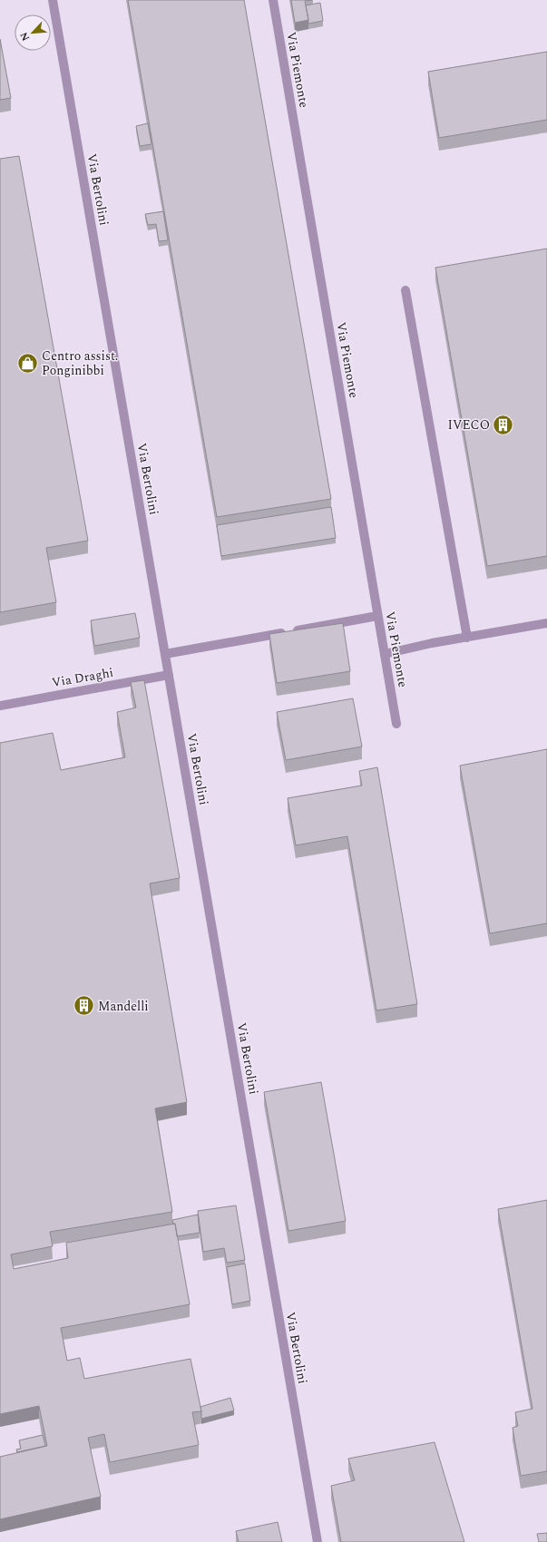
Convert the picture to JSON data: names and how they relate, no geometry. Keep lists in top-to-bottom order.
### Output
{
  "streets": {
    "street": ["Via Piemonte", "Via Bertolini", "Via Draghi"]
  },
  "crossings": [
    ["Via Bertolini", "Via Draghi"]
  ],
  "places": {
    "shop": ["Centro assist. Ponginibbi"],
    "building": ["IVECO", "Mandelli"]
  },
  "north": "bottom left"
}
